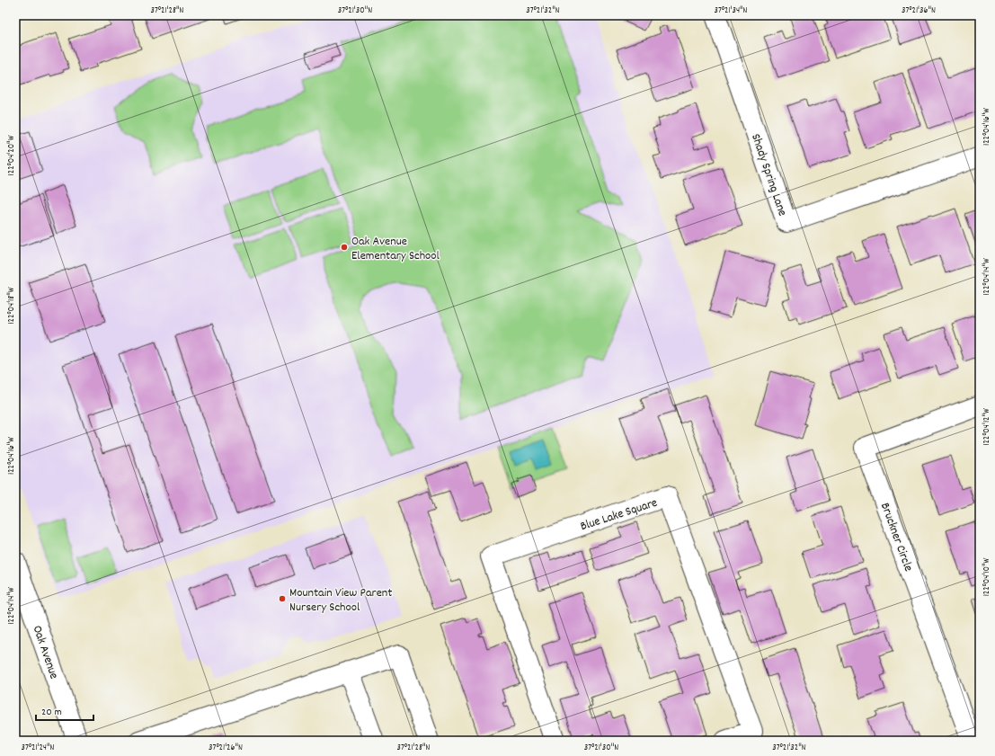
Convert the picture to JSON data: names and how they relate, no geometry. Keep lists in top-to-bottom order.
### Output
{
  "streets": {
    "street": [
      "Shady Spring Lane",
      "Blue Lake Square",
      "Bruckner Circle",
      "Oak Avenue"
    ]
  },
  "places": ["Oak Avenue Elementary School", "Mountain View Parent Nursery School"],
  "scale_bar": "20 m",
  "coordinates": [
    "37°21'28\"N",
    "37°21'30\"N",
    "37°21'32\"N",
    "37°21'34\"N",
    "37°21'36\"N",
    "122°04'16\"W",
    "122°04'20\"W",
    "122°04'14\"W",
    "122°04'18\"W",
    "122°04'12\"W",
    "122°04'10\"W",
    "37°21'24\"N",
    "37°21'26\"N"
  ]
}
